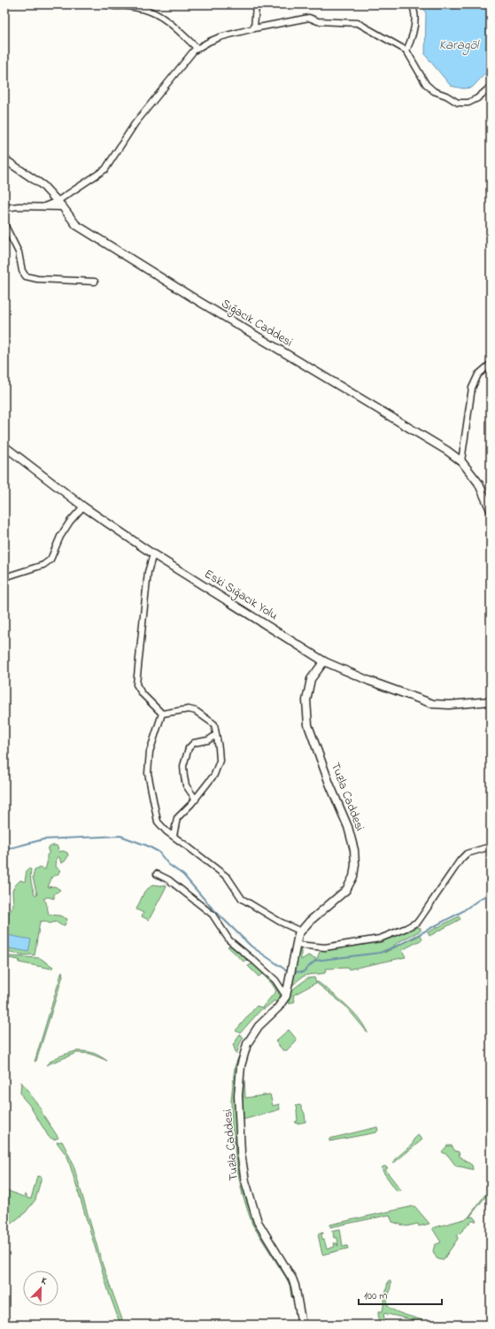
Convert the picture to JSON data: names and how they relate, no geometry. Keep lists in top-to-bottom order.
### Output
{
  "streets": {
    "main road": ["Sığacık Caddesi", "Eski Sığacık Yolu", "Tuzla Caddesi"]
  },
  "crossings": [
    ["Eski Sığacık Yolu", "Tuzla Caddesi"]
  ],
  "water": ["Karagöl"],
  "scale_bar": "100 m",
  "north": "top right"
}
